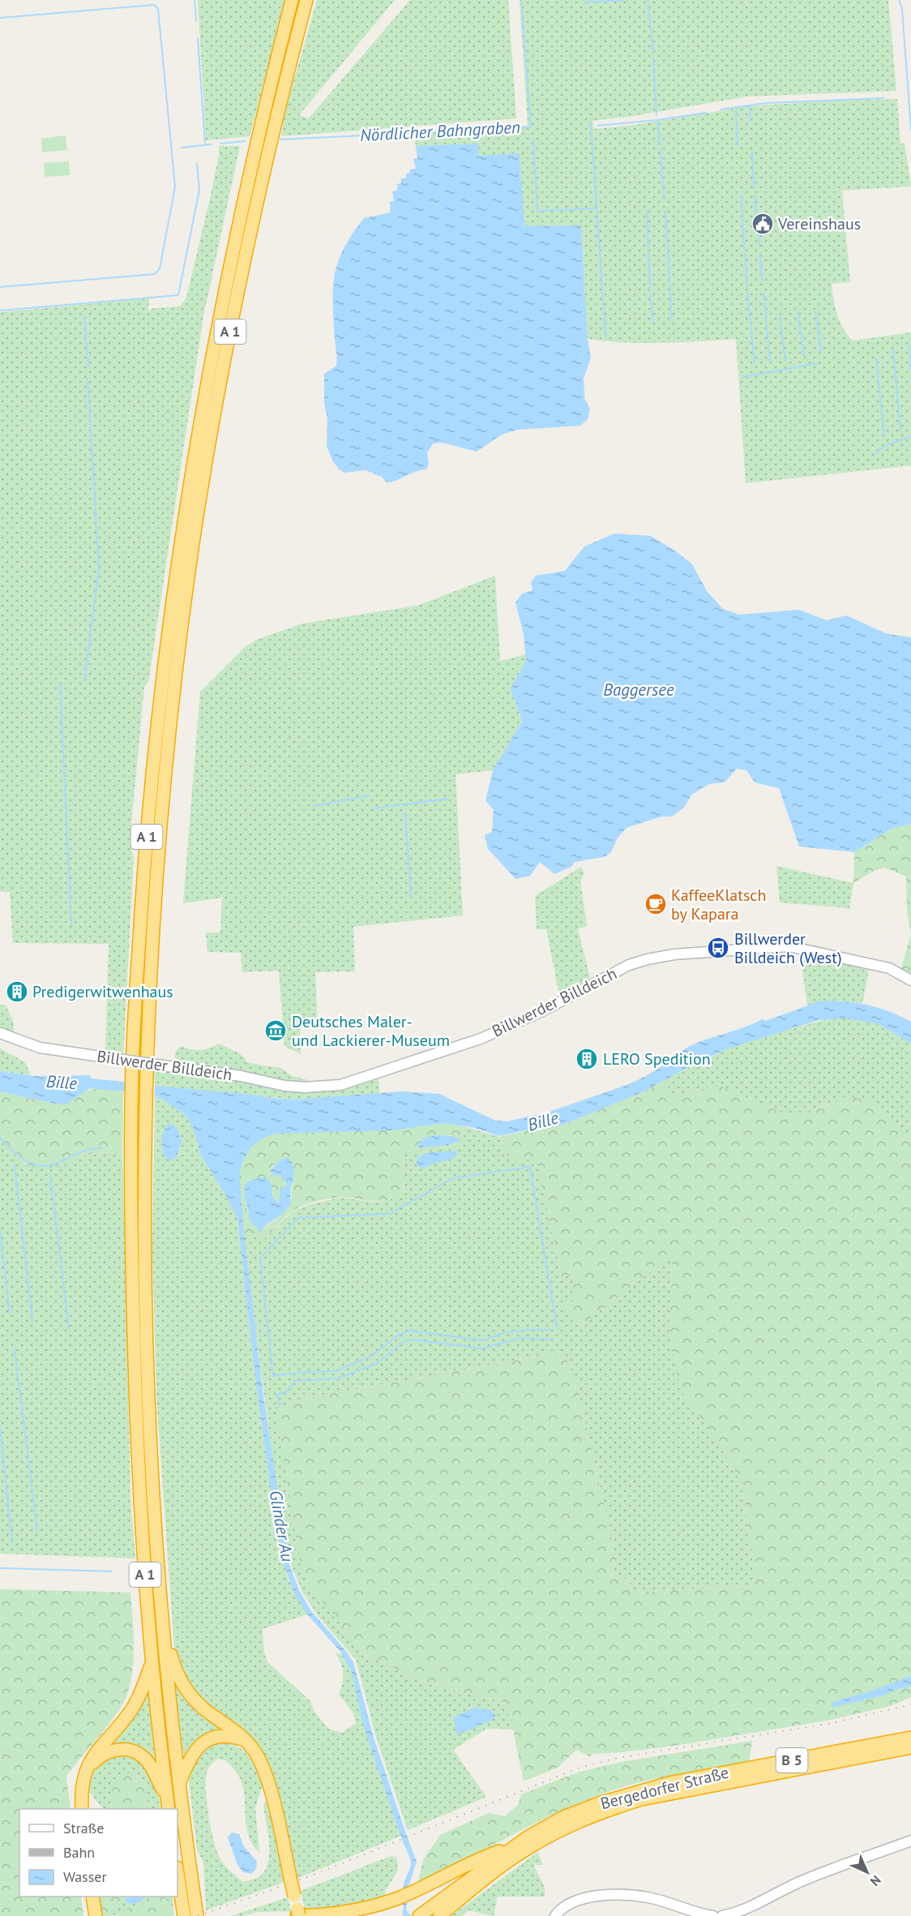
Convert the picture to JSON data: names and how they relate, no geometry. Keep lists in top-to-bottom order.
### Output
{
  "streets": {
    "highway": ["A 1", "B 5", "Bergedorfer Straße"],
    "street": ["Billwerder Billdeich"]
  },
  "water": [
    "Nördlicher Bahngraben",
    "Baggersee",
    "Bille",
    "Glinder Au"
  ],
  "places": {
    "public building": ["Vereinshaus"],
    "cafe": ["KaffeeKlatsch by Kapara"],
    "bus stop": ["Billwerder Billdeich (West)"],
    "building": ["Predigerwitwenhaus", "LERO Spedition"],
    "museum": ["Deutsches Maler- und Lackierer-Museum"]
  },
  "legend": ["Straße", "Bahn", "Wasser"],
  "north": "bottom right"
}
